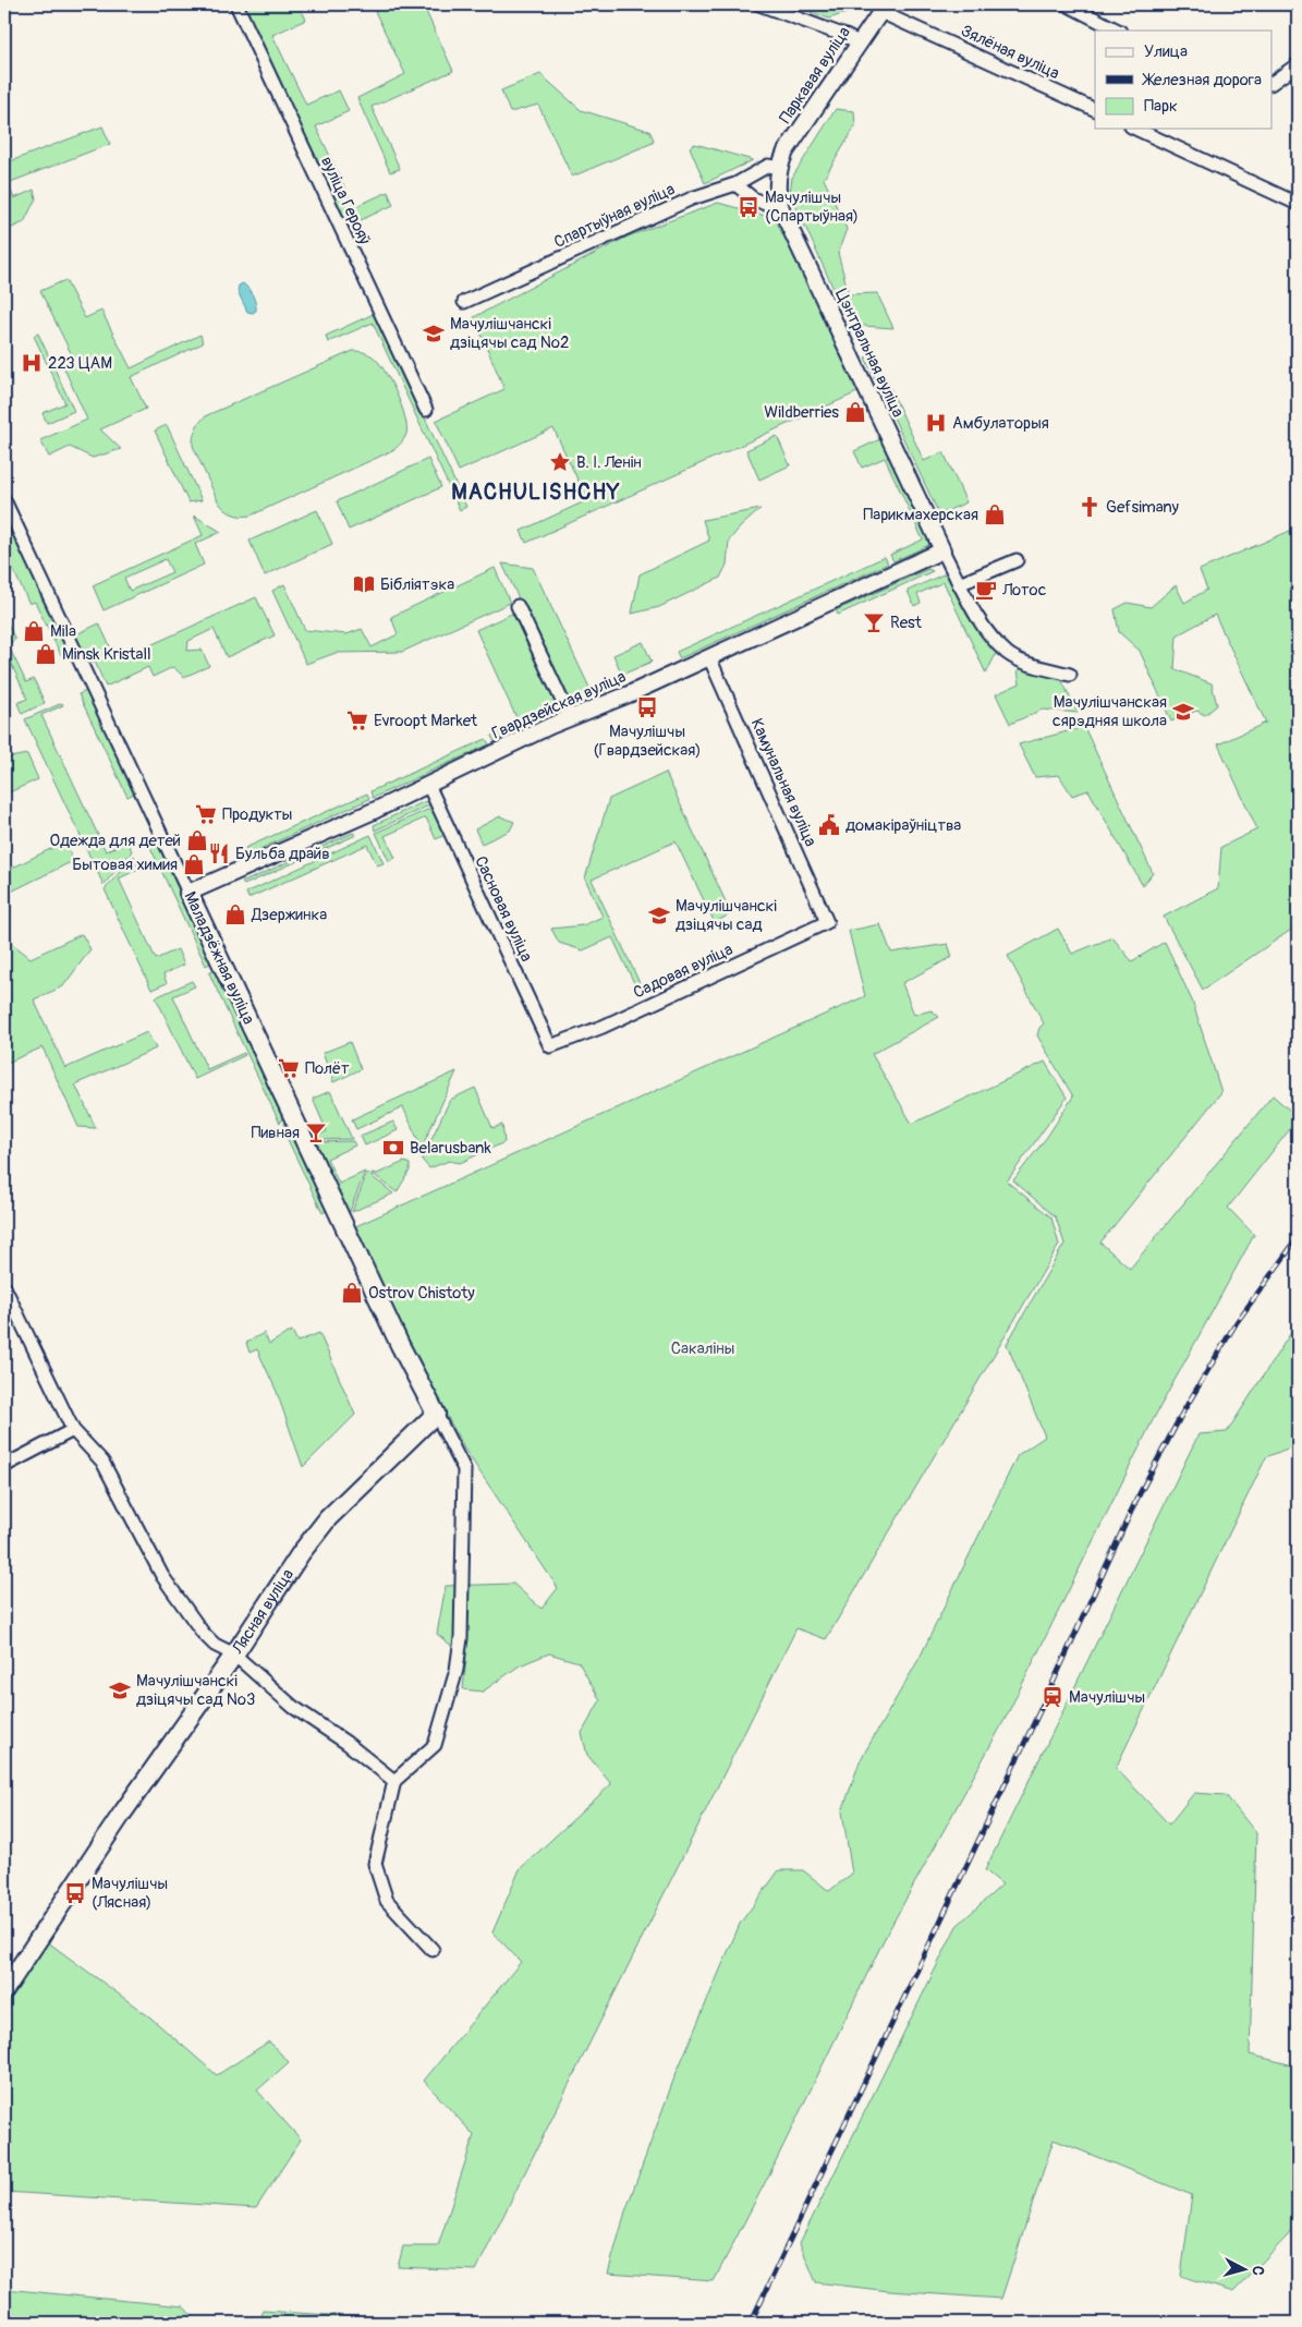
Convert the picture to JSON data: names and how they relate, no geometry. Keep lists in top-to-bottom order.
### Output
{
  "streets": {
    "main road": ["Маладзёжная вуліца", "Лясная вуліца"],
    "street": [
      "Зялёная вуліца",
      "Паркавая вуліца",
      "вуліца Герояў",
      "Спартыўная вуліца",
      "Цэнтральная вуліца",
      "Гвардзейская вуліца",
      "Камунальная вуліца",
      "Сасновая вуліца",
      "Садовая вуліца"
    ]
  },
  "crossings": [
    ["Зялёная вуліца", "Паркавая вуліца"],
    ["Паркавая вуліца", "Спартыўная вуліца"],
    ["Паркавая вуліца", "Цэнтральная вуліца"],
    ["Спартыўная вуліца", "Цэнтральная вуліца"],
    ["Цэнтральная вуліца", "Гвардзейская вуліца"],
    ["Гвардзейская вуліца", "Камунальная вуліца"],
    ["Гвардзейская вуліца", "Сасновая вуліца"],
    ["Гвардзейская вуліца", "Маладзёжная вуліца"],
    ["Камунальная вуліца", "Садовая вуліца"],
    ["Сасновая вуліца", "Садовая вуліца"],
    ["Маладзёжная вуліца", "Лясная вуліца"]
  ],
  "districts": ["MACHULISHCHY"],
  "parks": ["Сакаліны"],
  "places": {
    "bus stop": ["Мачулішчы (Спартыўная)", "Мачулішчы (Гвардзейская)", "Мачулішчы (Лясная)"],
    "school or university": [
      "Мачулішчанскі дзіцячы сад №2",
      "Мачулішчанская сярэдняя школа",
      "Мачулішчанскі дзіцячы сад",
      "Мачулішчанскі дзіцячы сад №3"
    ],
    "hospital": ["223 ЦAM", "Амбулаторыя"],
    "shop": [
      "Wildberries",
      "Парикмахерская",
      "Mila",
      "Minsk Kristall",
      "Одежда для детей",
      "Бытовая химия",
      "Дзержинка",
      "Ostrov Chistoty"
    ],
    "place": ["В. І. Ленін"],
    "church": ["Gefsimany"],
    "library": ["Бібліятэка"],
    "cafe": ["Лотос"],
    "bar": ["Rest", "Пивная"],
    "supermarket": ["Evroopt Market", "Продукты", "Полёт"],
    "public building": ["домакіраўніцтва"],
    "restaurant": ["Бульба драйв"],
    "bank": ["Belarusbank"],
    "station": ["Мачулішчы"]
  },
  "legend": ["Улица", "Железная дорога", "Парк"],
  "north": "right"
}
